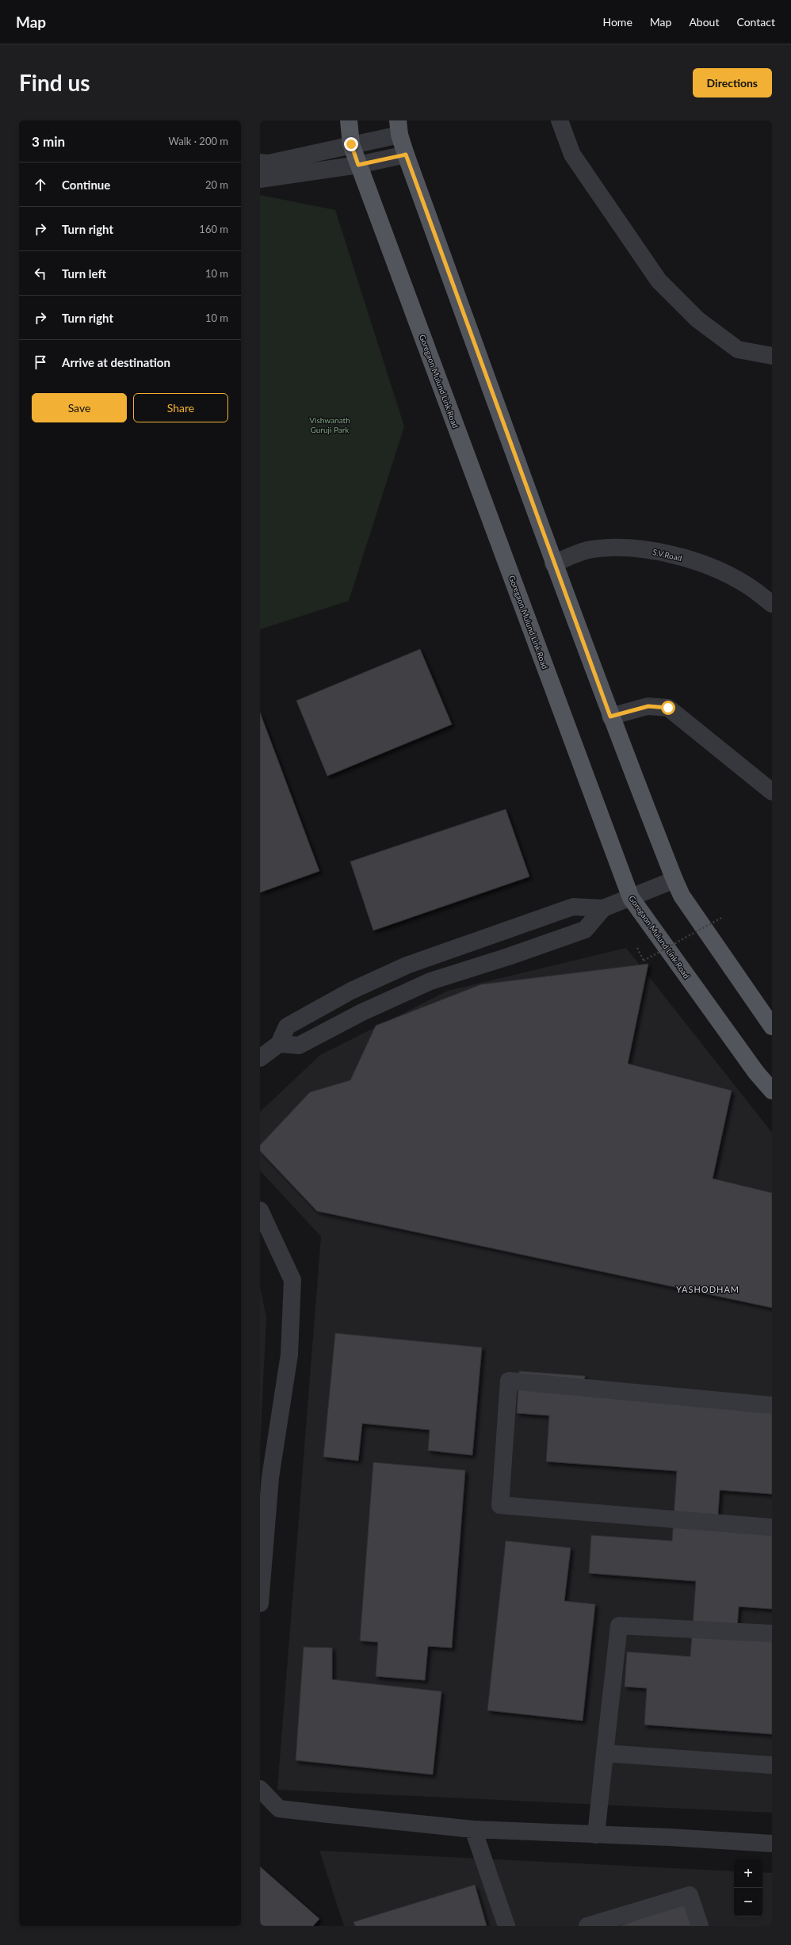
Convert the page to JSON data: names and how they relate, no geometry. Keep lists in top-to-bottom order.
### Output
{
  "streets": {
    "main road": ["Goregaon Mulund Link Road"],
    "street": ["S.V.Road"]
  },
  "districts": ["YASHODHAM"],
  "parks": ["Vishwanath Guruji Park"],
  "page": {
    "header": "Map",
    "nav": [
      "Home",
      "Map",
      "About",
      "Contact"
    ],
    "buttons": [
      "Directions",
      ["Save", "Share"]
    ],
    "title": "Find us",
    "heading": ["3 min", "Walk · 200 m"],
    "list": [
      ["Continue", "20 m"],
      ["Turn right", "160 m"],
      ["Turn left", "10 m"],
      ["Turn right", "10 m"],
      "Arrive at destination"
    ],
    "map_buttons": ["+", "−"]
  }
}
